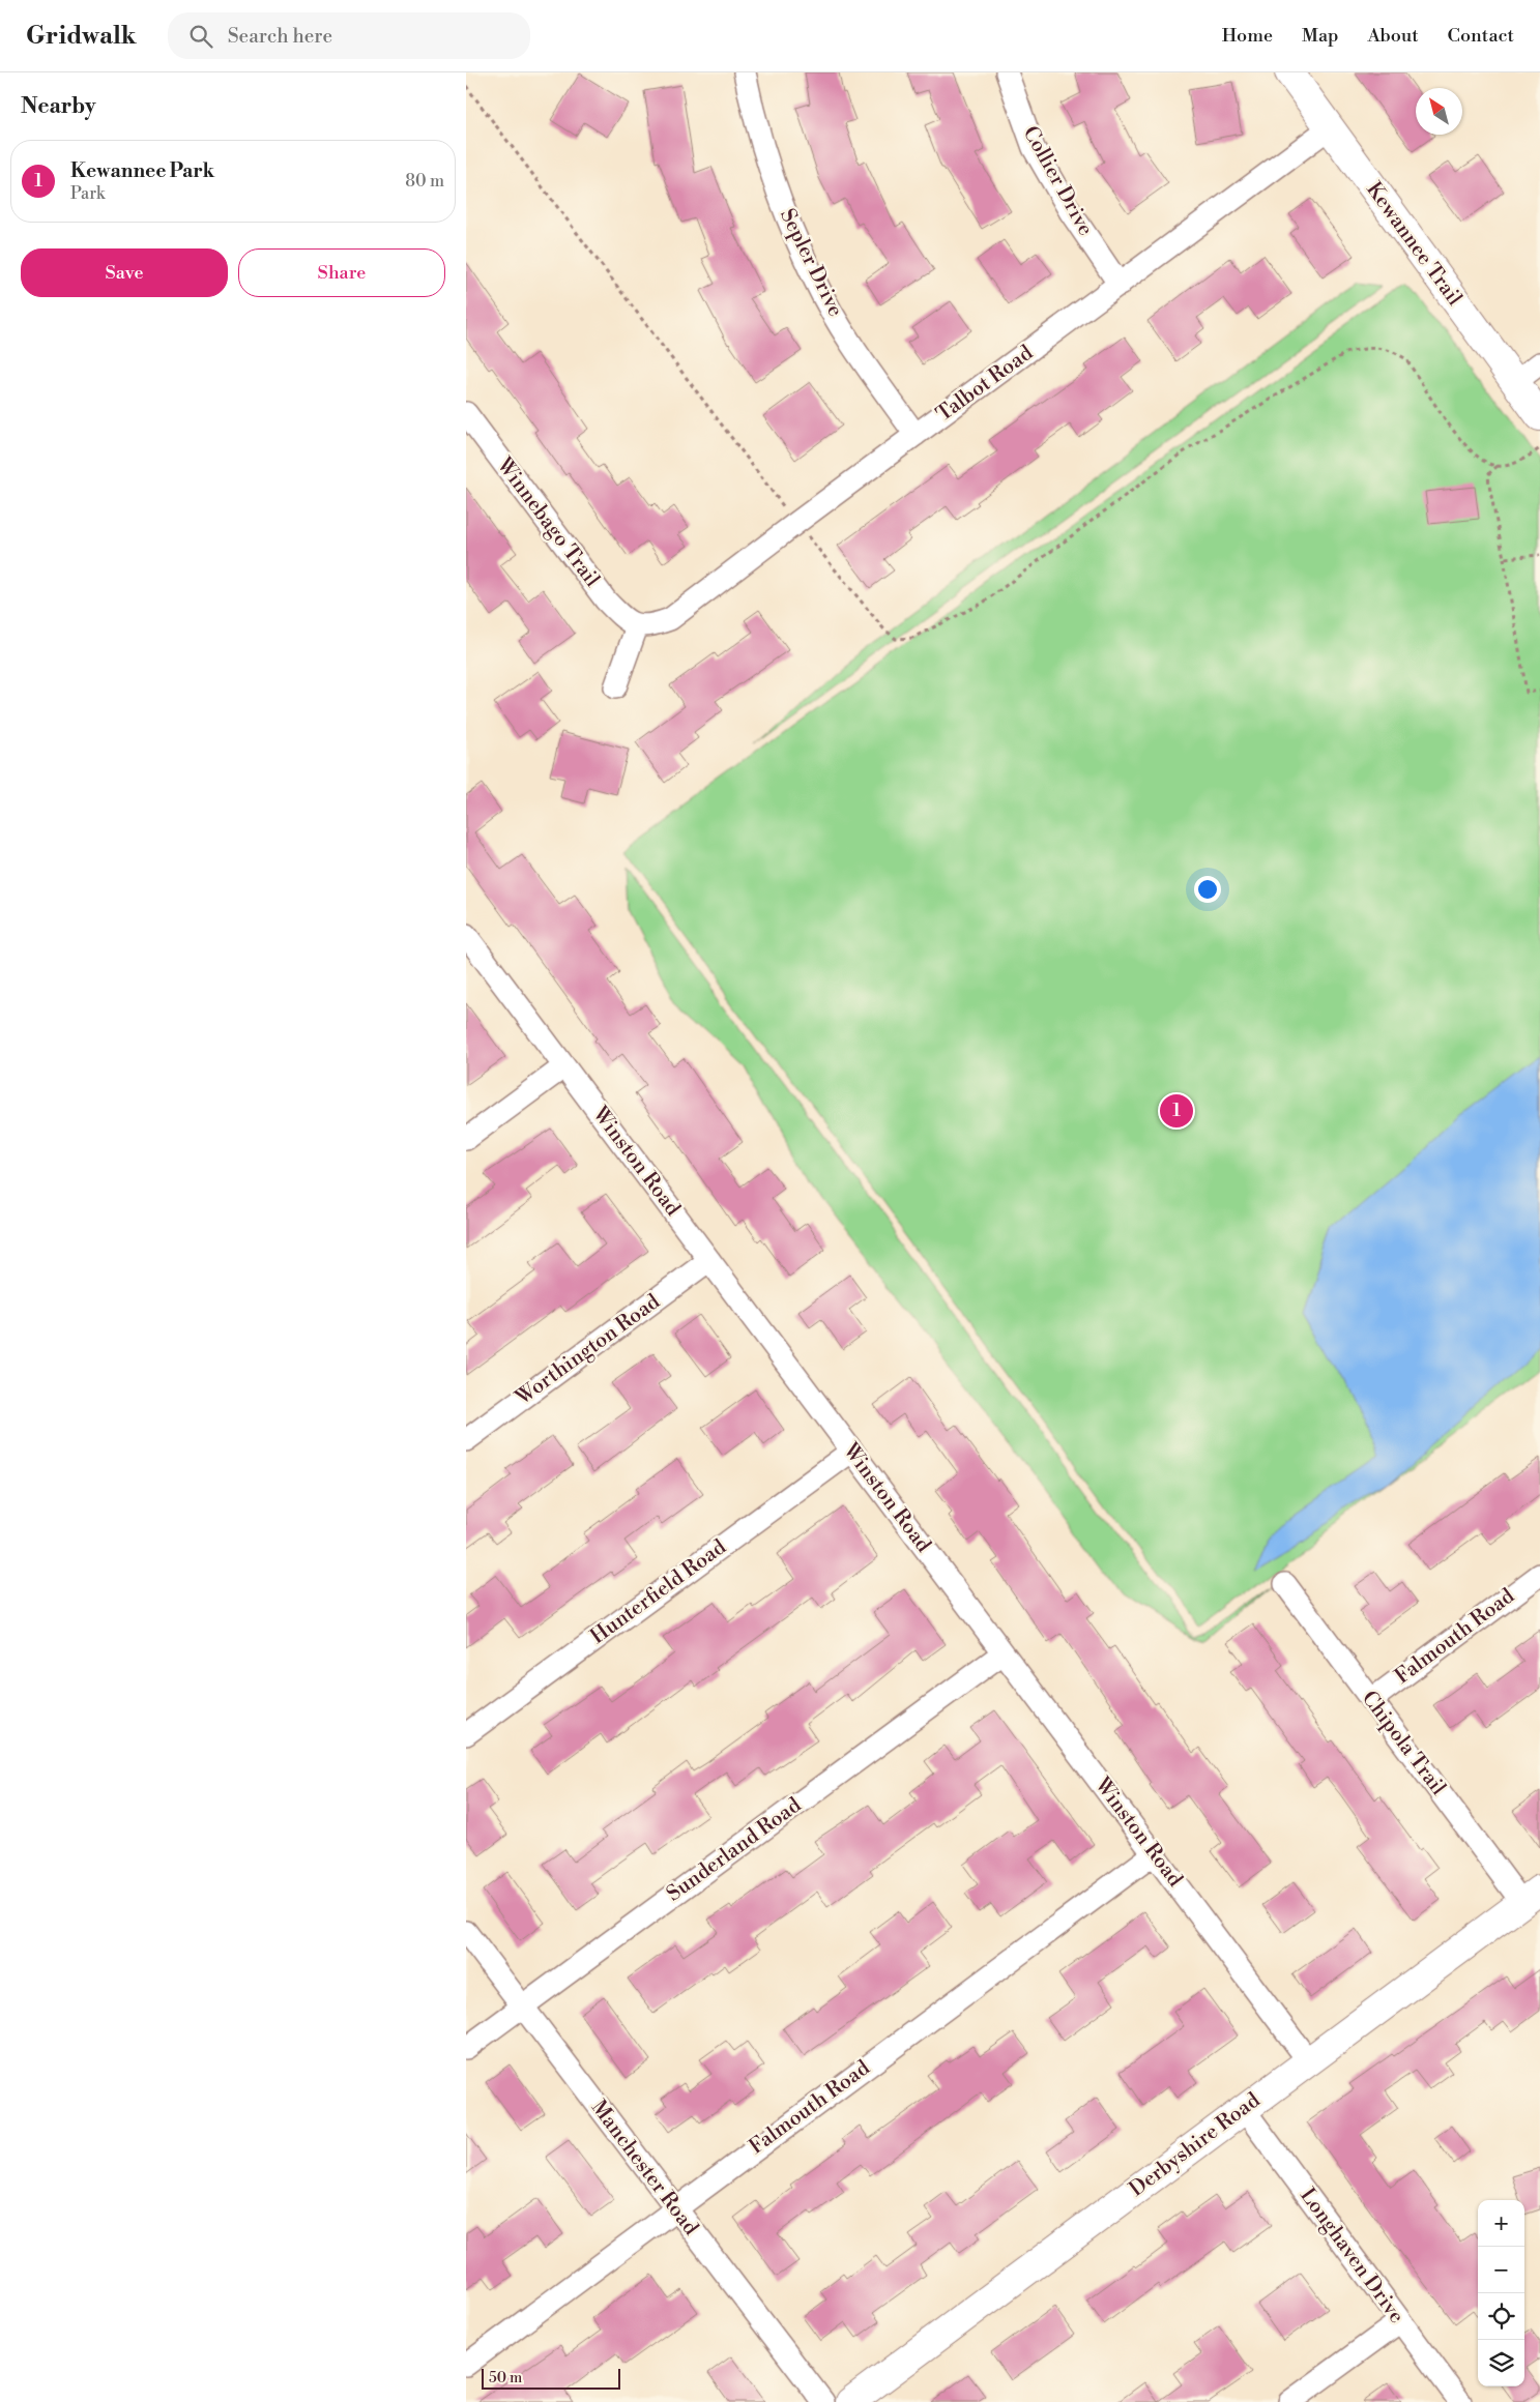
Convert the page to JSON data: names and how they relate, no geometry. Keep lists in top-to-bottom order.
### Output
{
  "streets": {
    "street": [
      "Collier Drive",
      "Kewannee Trail",
      "Sepler Drive",
      "Talbot Road",
      "Winnebago Trail",
      "Winston Road",
      "Worthington Road",
      "Hunterfield Road",
      "Falmouth Road",
      "Chipola Trail",
      "Sunderland Road",
      "Derbyshire Road",
      "Manchester Road",
      "Longhaven Drive"
    ]
  },
  "crossings": [
    ["Collier Drive", "Talbot Road"],
    ["Kewannee Trail", "Talbot Road"],
    ["Sepler Drive", "Talbot Road"],
    ["Talbot Road", "Winnebago Trail"],
    ["Winston Road", "Worthington Road"],
    ["Winston Road", "Hunterfield Road"],
    ["Winston Road", "Falmouth Road"],
    ["Winston Road", "Sunderland Road"],
    ["Winston Road", "Derbyshire Road"],
    ["Falmouth Road", "Chipola Trail"],
    ["Falmouth Road", "Manchester Road"],
    ["Chipola Trail", "Derbyshire Road"],
    ["Sunderland Road", "Manchester Road"],
    ["Derbyshire Road", "Longhaven Drive"]
  ],
  "scale_bar": "50 m",
  "north": "top left",
  "page": {
    "header": "Gridwalk",
    "search": "Search here",
    "nav": [
      "Home",
      "Map",
      "About",
      "Contact"
    ],
    "heading": "Nearby",
    "list": [
      {
        "mark": "1",
        "name": "Kewannee Park",
        "note": "Park",
        "value": "80 m"
      }
    ],
    "buttons": ["Save", "Share"],
    "pins": "1",
    "map_buttons": ["+", "−"],
    "scale": "50 m"
  }
}
